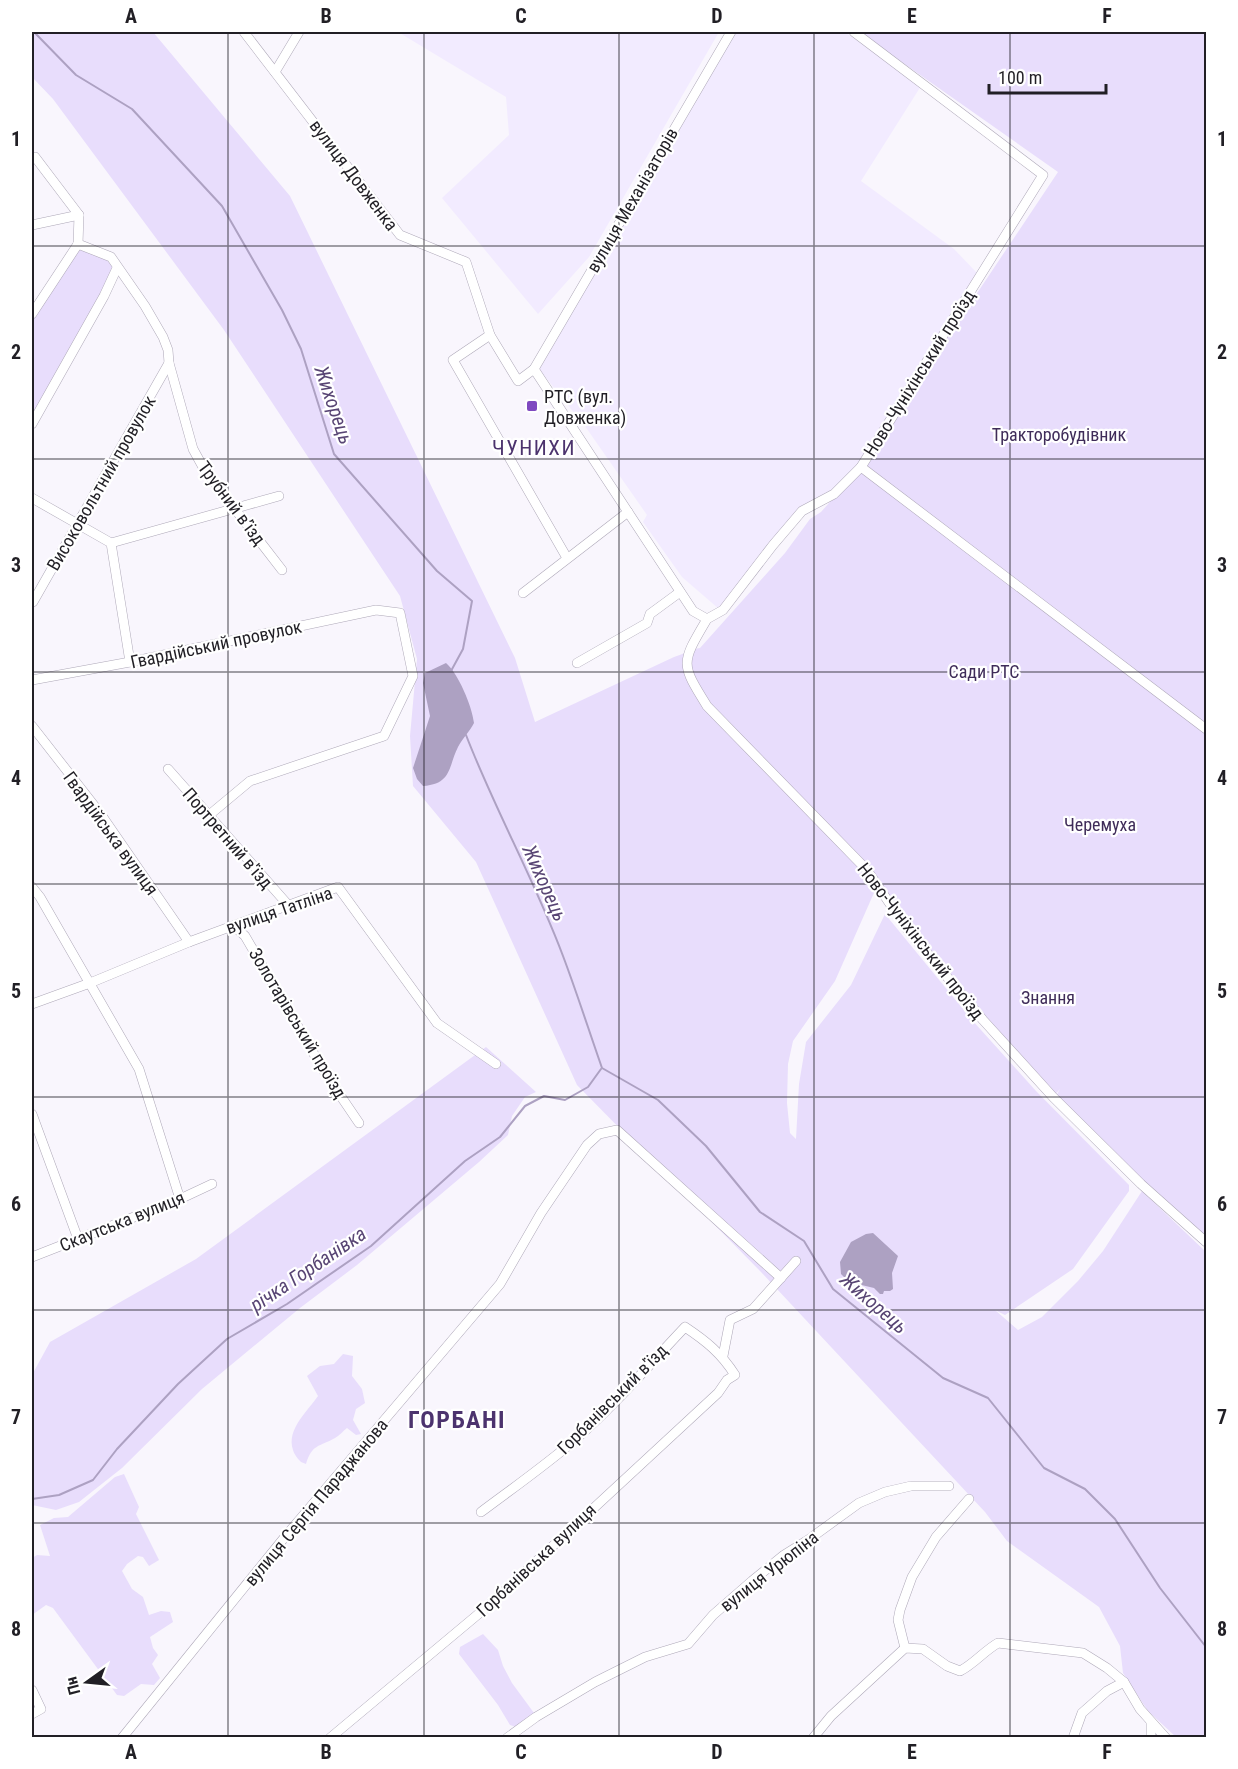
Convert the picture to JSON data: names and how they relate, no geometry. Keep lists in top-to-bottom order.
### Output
{
  "streets": {
    "street": [
      "вулиця Довженка",
      "вулиця Механізаторів",
      "Ново-Чуніхінський проїзд",
      "Високовольтний провулок",
      "Трубний в’їзд",
      "Гвардійський провулок",
      "Гвардійська вулиця",
      "Портретний в'їзд",
      "вулиця Татліна",
      "Золотарівський проїзд",
      "Скаутська вулиця",
      "Горбанівський в'їзд",
      "вулиця Сергія Параджанова",
      "Горбанівська вулиця",
      "вулиця Урюпіна"
    ]
  },
  "crossings": [
    ["вулиця Довженка", "вулиця Механізаторів"],
    ["Високовольтний провулок", "Трубний в’їзд"],
    ["Гвардійський провулок", "Портретний в'їзд"],
    ["Гвардійська вулиця", "вулиця Татліна"],
    ["Портретний в'їзд", "вулиця Татліна"],
    ["вулиця Татліна", "Золотарівський проїзд"],
    ["Горбанівський в'їзд", "Горбанівська вулиця"]
  ],
  "districts": ["ЧУНИХИ", "ГОРБАНІ"],
  "water": ["Жихорець", "річка Горбанівка"],
  "parks": [
    "Тракторобудівник",
    "Сади РТС",
    "Черемуха",
    "Знання"
  ],
  "places": {
    "transit": ["РТС (вул. Довженка)"]
  },
  "scale_bar": "100 m",
  "north": "left",
  "grid": {
    "columns": [
      "A",
      "B",
      "C",
      "D",
      "E",
      "F"
    ],
    "rows": [
      "1",
      "2",
      "3",
      "4",
      "5",
      "6",
      "7",
      "8"
    ]
  }
}
